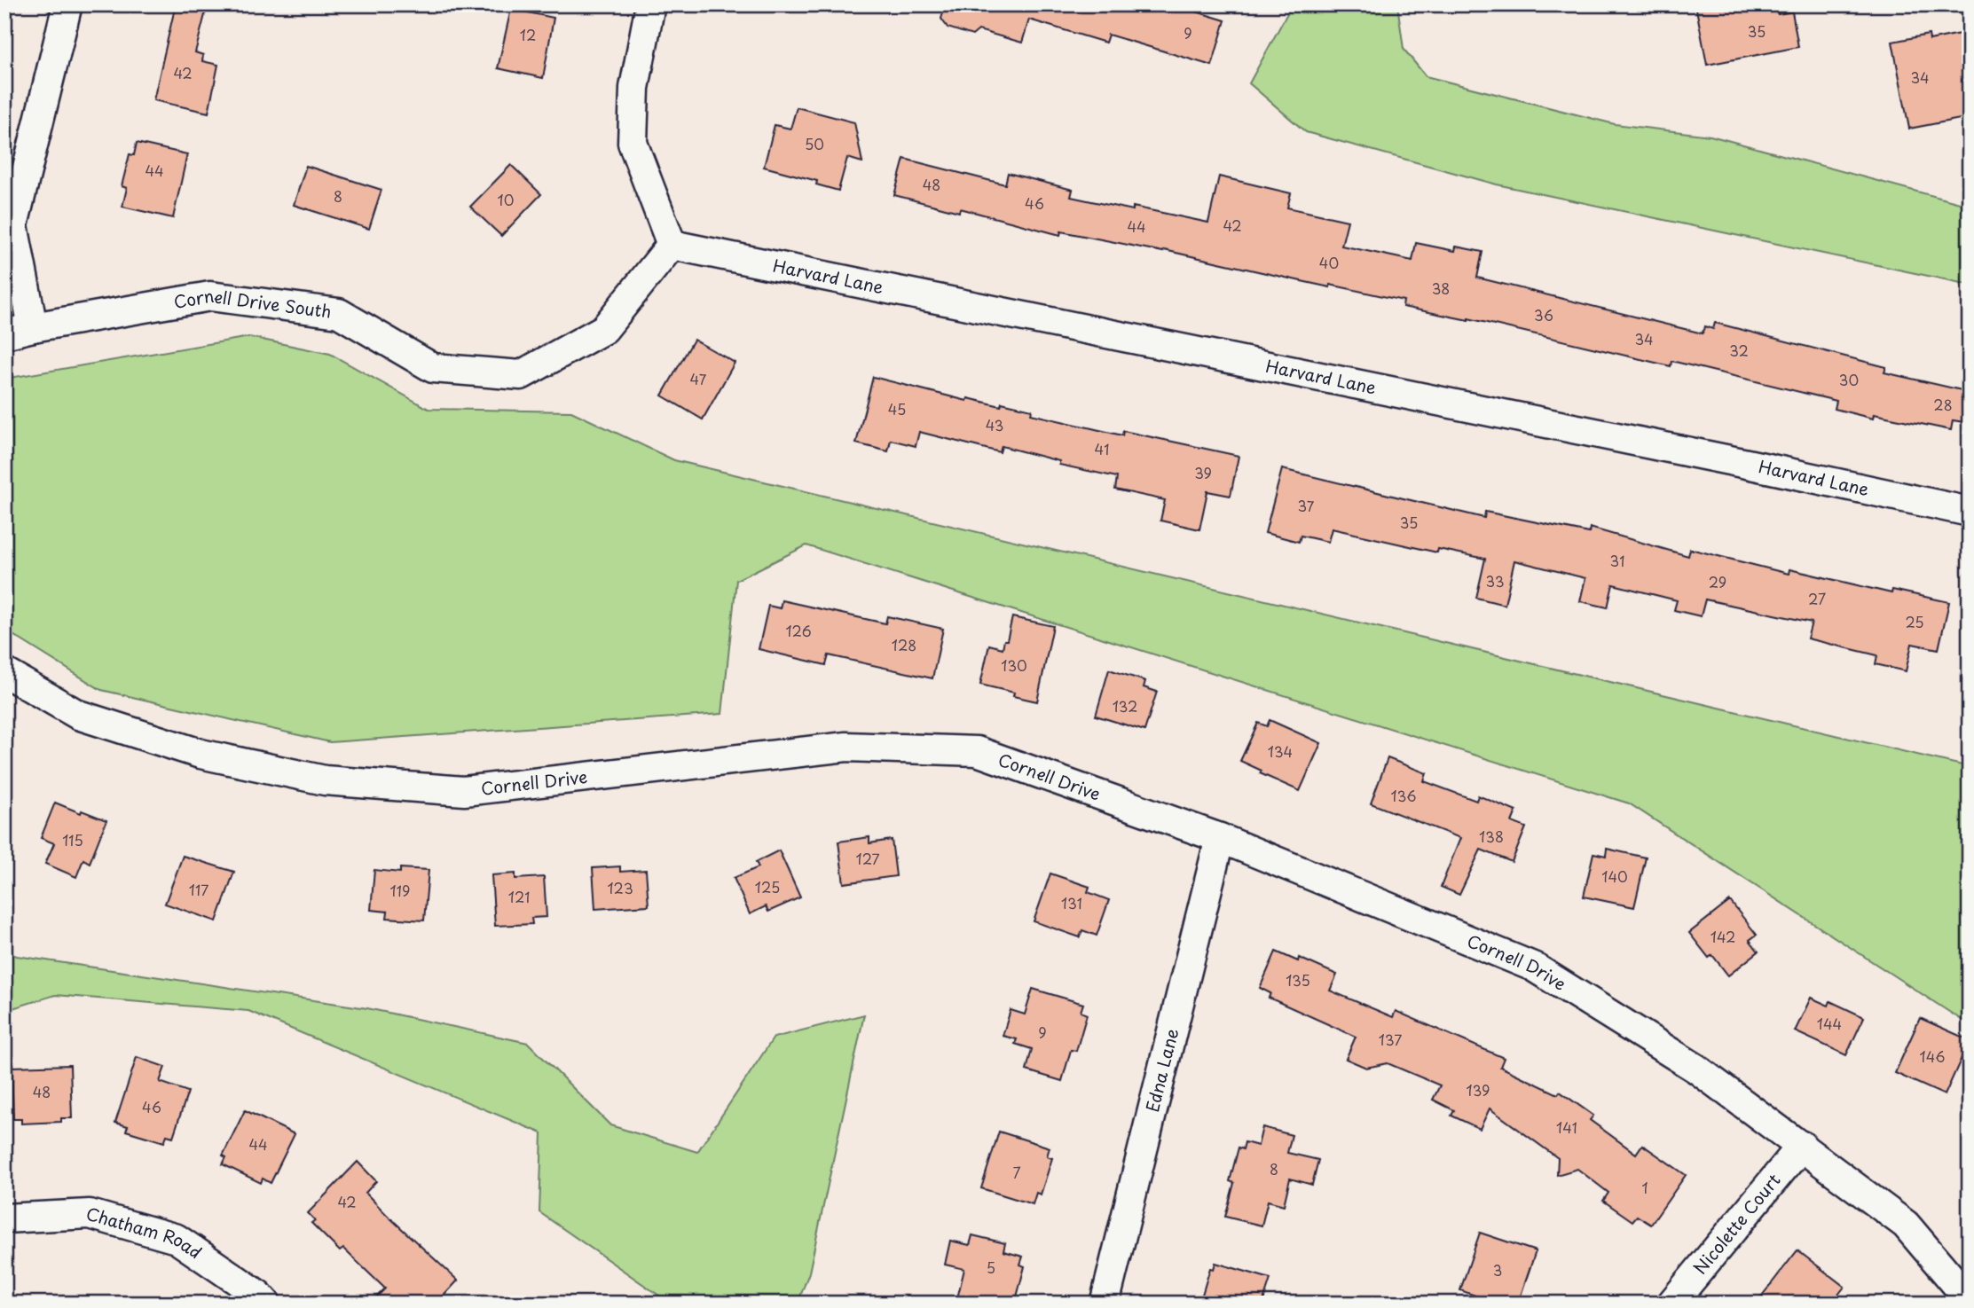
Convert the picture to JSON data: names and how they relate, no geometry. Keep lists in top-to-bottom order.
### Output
{
  "streets": {
    "street": [
      "Harvard Lane",
      "Cornell Drive South",
      "Cornell Drive",
      "Edna Lane",
      "Nicolette Court",
      "Chatham Road"
    ]
  },
  "crossings": [
    ["Harvard Lane", "Cornell Drive South"],
    ["Cornell Drive", "Edna Lane"],
    ["Cornell Drive", "Nicolette Court"]
  ],
  "house_numbers": [
    "35",
    "9",
    "12",
    "42",
    "34",
    "50",
    "44",
    "48",
    "8",
    "10",
    "46",
    "42",
    "44",
    "40",
    "38",
    "36",
    "34",
    "32",
    "47",
    "30",
    "28",
    "45",
    "43",
    "41",
    "39",
    "37",
    "35",
    "31",
    "33",
    "29",
    "27",
    "25",
    "126",
    "128",
    "130",
    "132",
    "134",
    "136",
    "138",
    "115",
    "127",
    "140",
    "125",
    "123",
    "117",
    "119",
    "121",
    "131",
    "142",
    "135",
    "144",
    "9",
    "137",
    "146",
    "139",
    "48",
    "46",
    "141",
    "44",
    "8",
    "7",
    "1",
    "42",
    "5",
    "3"
  ]
}
